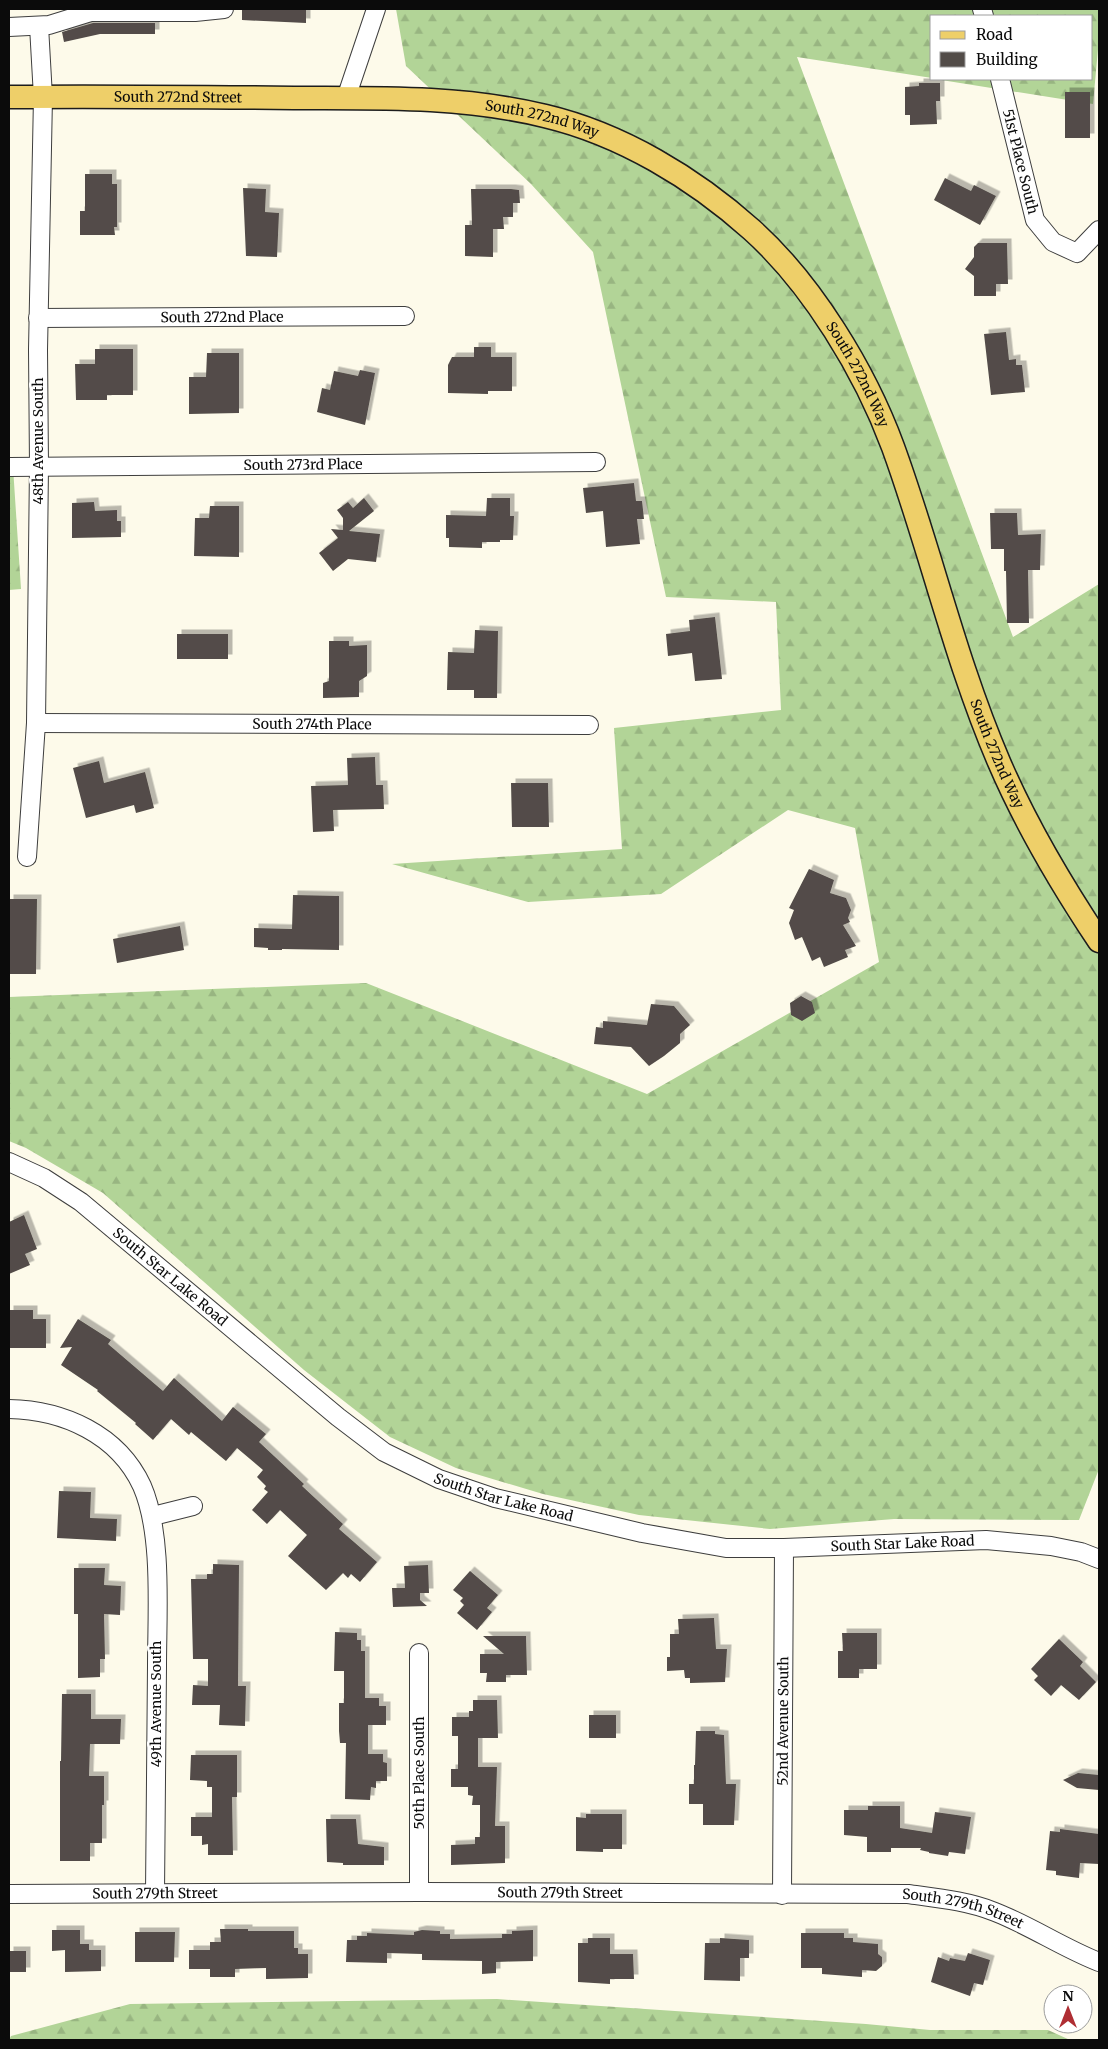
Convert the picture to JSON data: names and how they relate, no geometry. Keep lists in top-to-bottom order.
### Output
{
  "streets": {
    "main road": ["South 272nd Street", "South 272nd Way"],
    "street": [
      "51st Place South",
      "South 272nd Place",
      "48th Avenue South",
      "South 273rd Place",
      "South 274th Place",
      "South Star Lake Road",
      "49th Avenue South",
      "52nd Avenue South",
      "50th Place South",
      "South 279th Street"
    ]
  },
  "crossings": [
    ["South 272nd Street", "South 272nd Way"],
    ["South 272nd Street", "48th Avenue South"],
    ["South 272nd Place", "48th Avenue South"],
    ["48th Avenue South", "South 273rd Place"],
    ["48th Avenue South", "South 274th Place"],
    ["South Star Lake Road", "52nd Avenue South"],
    ["49th Avenue South", "South 279th Street"],
    ["52nd Avenue South", "South 279th Street"],
    ["50th Place South", "South 279th Street"]
  ],
  "legend": ["Road", "Building"],
  "north": "top"
}
